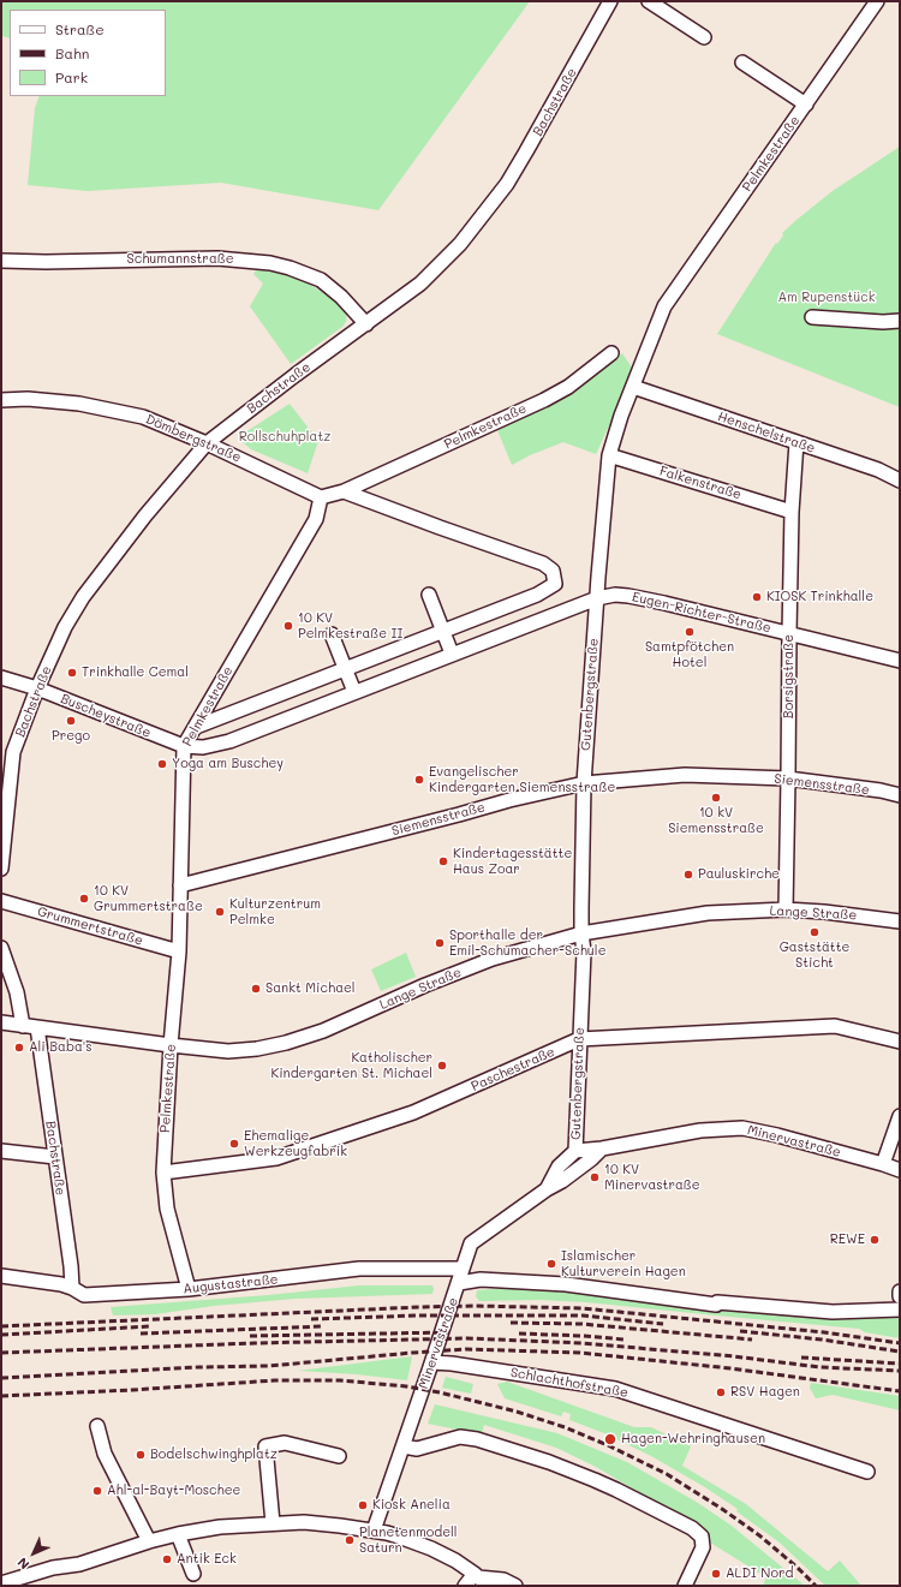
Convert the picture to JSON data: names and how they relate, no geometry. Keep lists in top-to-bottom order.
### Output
{
  "streets": {
    "street": [
      "Bachstraße",
      "Pelmkestraße",
      "Schumannstraße",
      "Henschelstraße",
      "Dömbergstraße",
      "Falkenstraße",
      "Eugen-Richter-Straße",
      "Borsigstraße",
      "Gutenbergstraße",
      "Buscheystraße",
      "Siemensstraße",
      "Lange Straße",
      "Grummertstraße",
      "Paschestraße",
      "Minervastraße",
      "Augustastraße",
      "Schlachthofstraße"
    ]
  },
  "crossings": [
    ["Bachstraße", "Schumannstraße"],
    ["Bachstraße", "Dömbergstraße"],
    ["Bachstraße", "Buscheystraße"],
    ["Bachstraße", "Lange Straße"],
    ["Bachstraße", "Augustastraße"],
    ["Pelmkestraße", "Henschelstraße"],
    ["Pelmkestraße", "Dömbergstraße"],
    ["Pelmkestraße", "Eugen-Richter-Straße"],
    ["Pelmkestraße", "Gutenbergstraße"],
    ["Pelmkestraße", "Buscheystraße"],
    ["Pelmkestraße", "Siemensstraße"],
    ["Pelmkestraße", "Lange Straße"],
    ["Pelmkestraße", "Grummertstraße"],
    ["Pelmkestraße", "Paschestraße"],
    ["Pelmkestraße", "Augustastraße"],
    ["Henschelstraße", "Borsigstraße"],
    ["Henschelstraße", "Gutenbergstraße"],
    ["Falkenstraße", "Borsigstraße"],
    ["Falkenstraße", "Gutenbergstraße"],
    ["Eugen-Richter-Straße", "Borsigstraße"],
    ["Eugen-Richter-Straße", "Gutenbergstraße"],
    ["Eugen-Richter-Straße", "Buscheystraße"],
    ["Borsigstraße", "Siemensstraße"],
    ["Borsigstraße", "Lange Straße"],
    ["Gutenbergstraße", "Siemensstraße"],
    ["Gutenbergstraße", "Lange Straße"],
    ["Gutenbergstraße", "Paschestraße"],
    ["Gutenbergstraße", "Minervastraße"],
    ["Minervastraße", "Augustastraße"],
    ["Minervastraße", "Schlachthofstraße"]
  ],
  "parks": ["Am Rupenstück", "Rollschuhplatz"],
  "places": [
    "KIOSK Trinkhalle",
    "10 KV Pelmkestraße II",
    "Samtpfötchen Hotel",
    "Trinkhalle Cemal",
    "Prego",
    "Yoga am Buschey",
    "Evangelischer Kindergarten Siemensstraße",
    "10 kV Siemensstraße",
    "Kindertagesstätte Haus Zoar",
    "Pauluskirche",
    "10 KV Grummertstraße",
    "Kulturzentrum Pelmke",
    "Gaststätte Sticht",
    "Sporthalle der Emil-Schumacher-Schule",
    "Sankt Michael",
    "Ali Baba's",
    "Katholischer Kindergarten St. Michael",
    "Ehemalige Werkzeugfabrik",
    "10 KV Minervastraße",
    "REWE",
    "Islamischer Kulturverein Hagen",
    "RSV Hagen",
    "Hagen-Wehringhausen",
    "Bodelschwinghplatz",
    "Ahl-al-Bayt-Moschee",
    "Kiosk Anelia",
    "Planetenmodell Saturn",
    "Antik Eck",
    "ALDI Nord"
  ],
  "legend": ["Straße", "Bahn", "Park"],
  "north": "bottom left"
}
